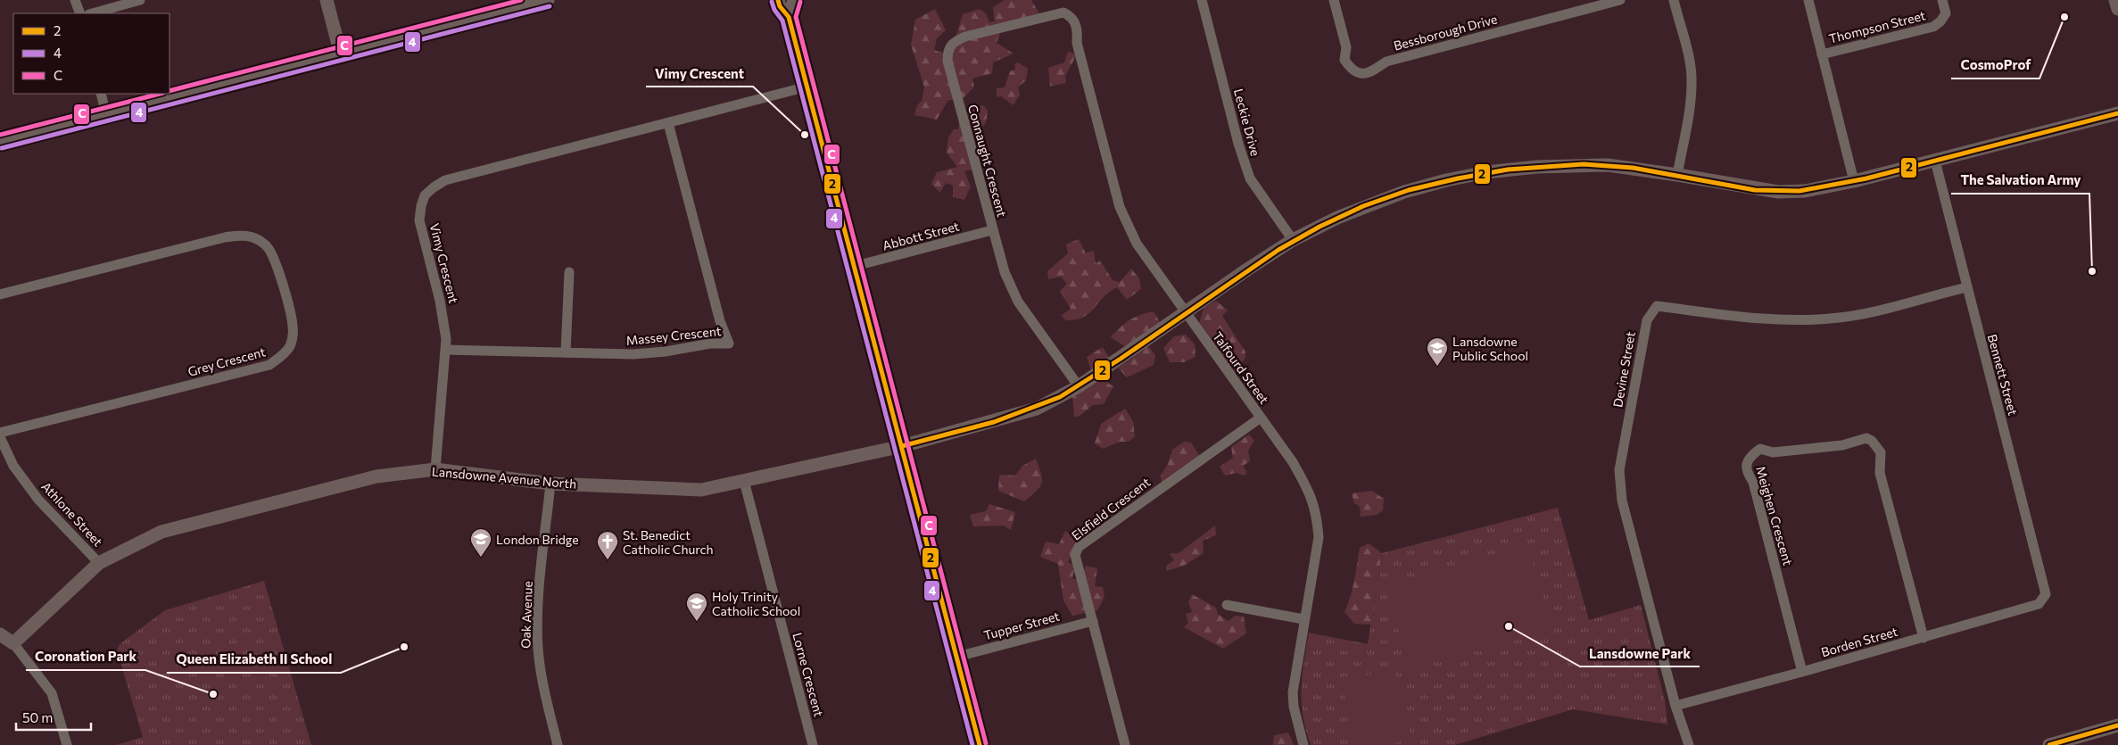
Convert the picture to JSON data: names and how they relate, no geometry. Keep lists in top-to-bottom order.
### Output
{
  "streets": {
    "street": [
      "Thompson Street",
      "Bessborough Drive",
      "Leckie Drive",
      "Connaught Crescent",
      "Abbott Street",
      "Vimy Crescent",
      "Massey Crescent",
      "Grey Crescent",
      "Talfourd Street",
      "Devine Street",
      "Bennett Street",
      "Lansdowne Avenue North",
      "Elsfield Crescent",
      "Athlone Street",
      "Meighen Crescent",
      "Oak Avenue",
      "Tupper Street",
      "Borden Street",
      "Lorne Crescent"
    ]
  },
  "crossings": [
    ["Thompson Street", "Lansdowne Avenue North"],
    ["Leckie Drive", "Lansdowne Avenue North"],
    ["Connaught Crescent", "Abbott Street"],
    ["Connaught Crescent", "Talfourd Street"],
    ["Connaught Crescent", "Lansdowne Avenue North"],
    ["Vimy Crescent", "Massey Crescent"],
    ["Vimy Crescent", "Lansdowne Avenue North"],
    ["Talfourd Street", "Lansdowne Avenue North"],
    ["Talfourd Street", "Elsfield Crescent"],
    ["Devine Street", "Bennett Street"],
    ["Devine Street", "Borden Street"],
    ["Bennett Street", "Lansdowne Avenue North"],
    ["Bennett Street", "Borden Street"],
    ["Lansdowne Avenue North", "Athlone Street"],
    ["Lansdowne Avenue North", "Oak Avenue"],
    ["Lansdowne Avenue North", "Lorne Crescent"],
    ["Elsfield Crescent", "Tupper Street"],
    ["Meighen Crescent", "Borden Street"]
  ],
  "places": {
    "other": [
      "CosmoProf",
      "Vimy Crescent",
      "The Salvation Army",
      "Lansdowne Park",
      "Queen Elizabeth II School",
      "Coronation Park"
    ],
    "school or university": ["Lansdowne Public School", "London Bridge", "Holy Trinity Catholic School"],
    "church": ["St. Benedict Catholic Church"]
  },
  "lines": ["transit line 2", "transit line C", "transit line 4"],
  "legend": ["2", "4", "C"],
  "scale_bar": "50 m"
}
